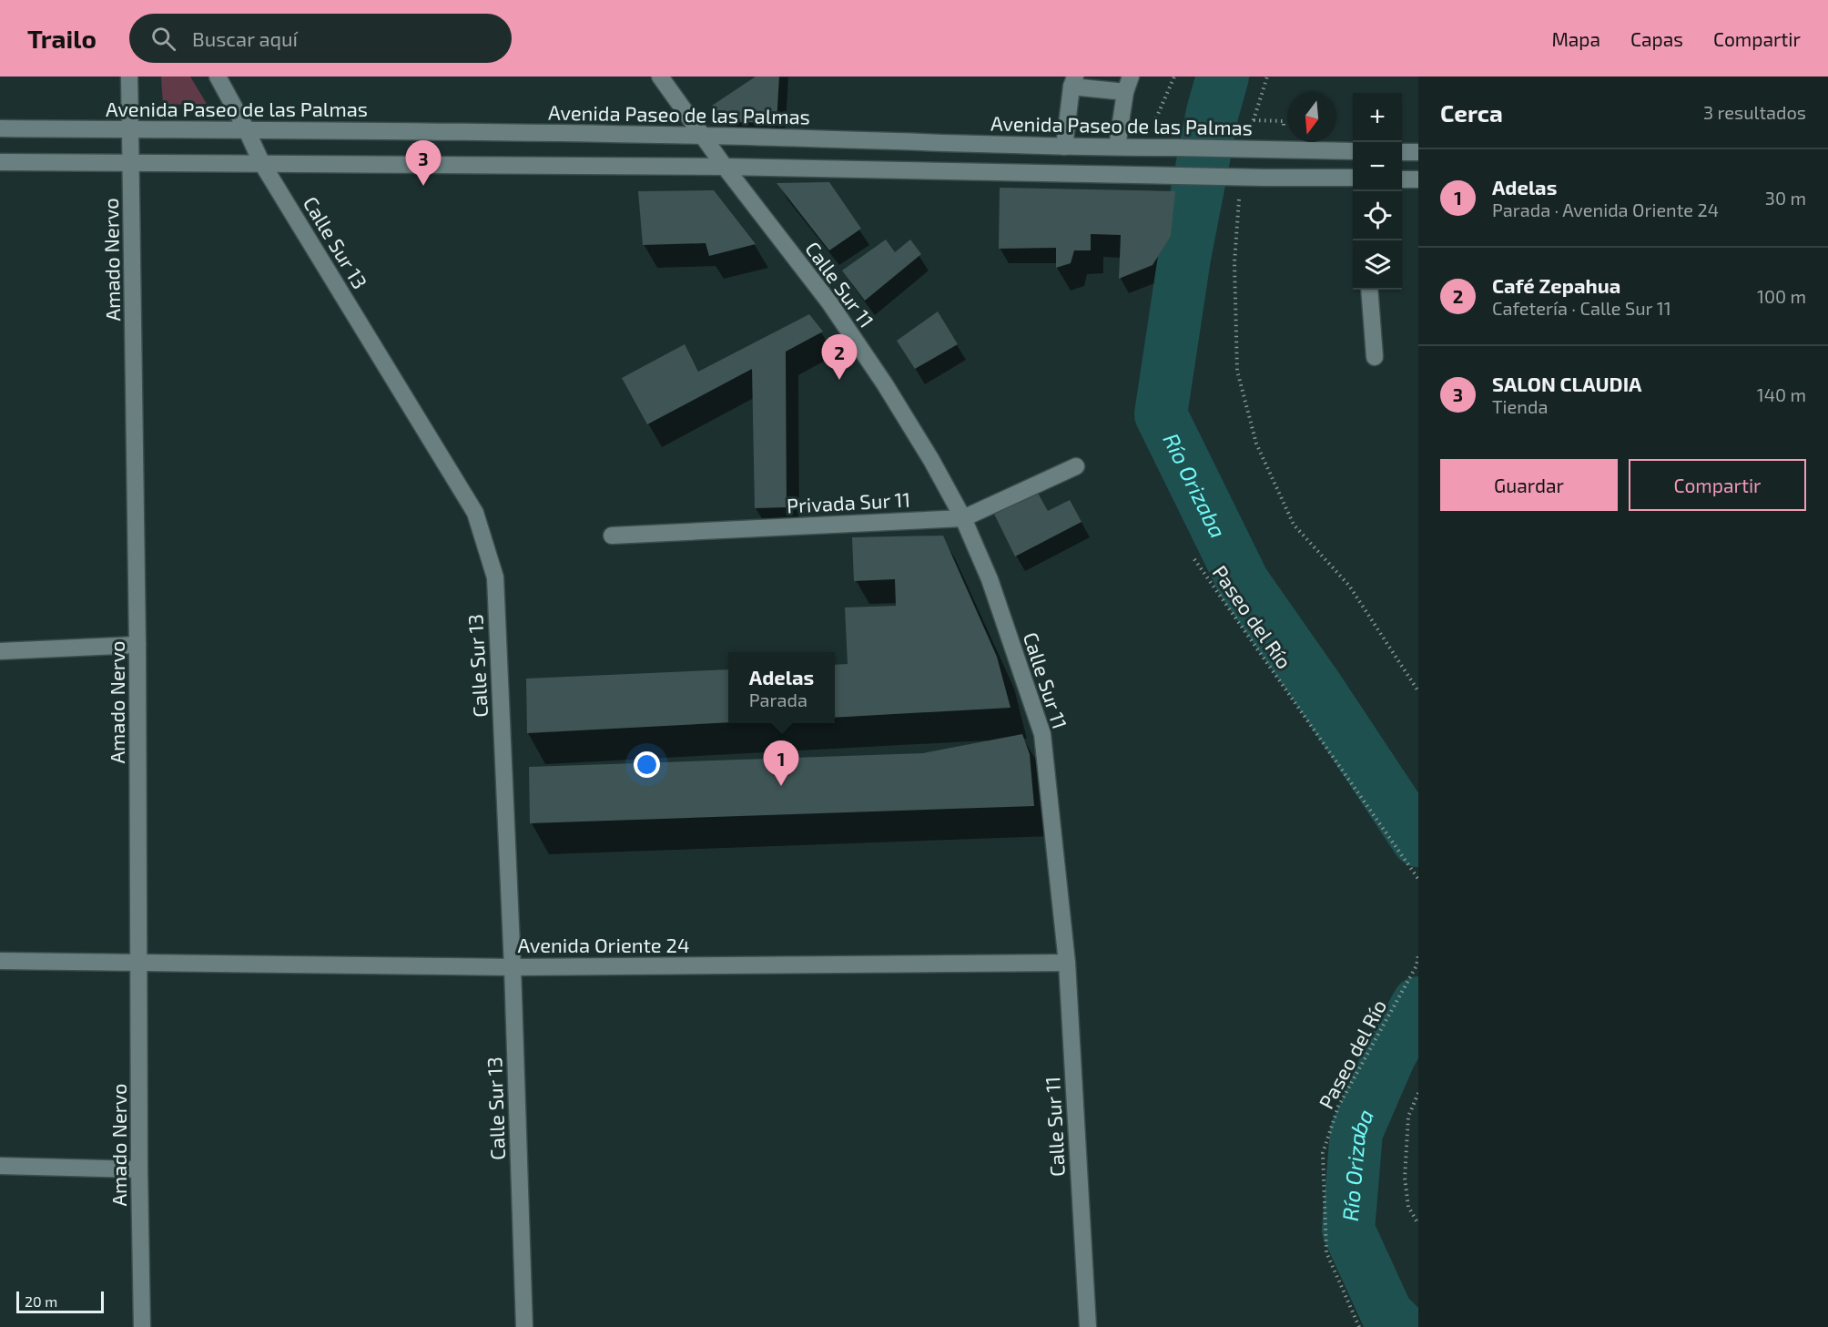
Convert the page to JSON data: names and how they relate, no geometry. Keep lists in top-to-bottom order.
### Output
{
  "streets": {
    "street": [
      "Avenida Paseo de las Palmas",
      "Calle Sur 13",
      "Amado Nervo",
      "Calle Sur 11",
      "Privada Sur 11",
      "Avenida Oriente 24"
    ],
    "path": ["Paseo del Río"]
  },
  "crossings": [
    ["Avenida Paseo de las Palmas", "Calle Sur 13"],
    ["Avenida Paseo de las Palmas", "Amado Nervo"],
    ["Avenida Paseo de las Palmas", "Calle Sur 11"],
    ["Calle Sur 13", "Avenida Oriente 24"],
    ["Amado Nervo", "Avenida Oriente 24"],
    ["Calle Sur 11", "Privada Sur 11"],
    ["Calle Sur 11", "Avenida Oriente 24"]
  ],
  "water": ["Río Orizaba"],
  "scale_bar": "20 m",
  "north": "bottom",
  "page": {
    "header": "Trailo",
    "search": "Buscar aquí",
    "nav": ["Mapa", "Capas", "Compartir"],
    "heading": ["Cerca", "3 resultados"],
    "map_buttons": ["+", "−"],
    "pins": ["3", "2", "1"],
    "list": [
      {
        "mark": "1",
        "name": "Adelas",
        "note": "Parada · Avenida Oriente 24",
        "value": "30 m"
      },
      {
        "mark": "2",
        "name": "Café Zepahua",
        "note": "Cafetería · Calle Sur 11",
        "value": "100 m"
      },
      {
        "mark": "3",
        "name": "SALON CLAUDIA",
        "note": "Tienda",
        "value": "140 m"
      }
    ],
    "buttons": ["Guardar", "Compartir"],
    "popup": ["Adelas", "Parada"],
    "scale": "20 m"
  }
}
